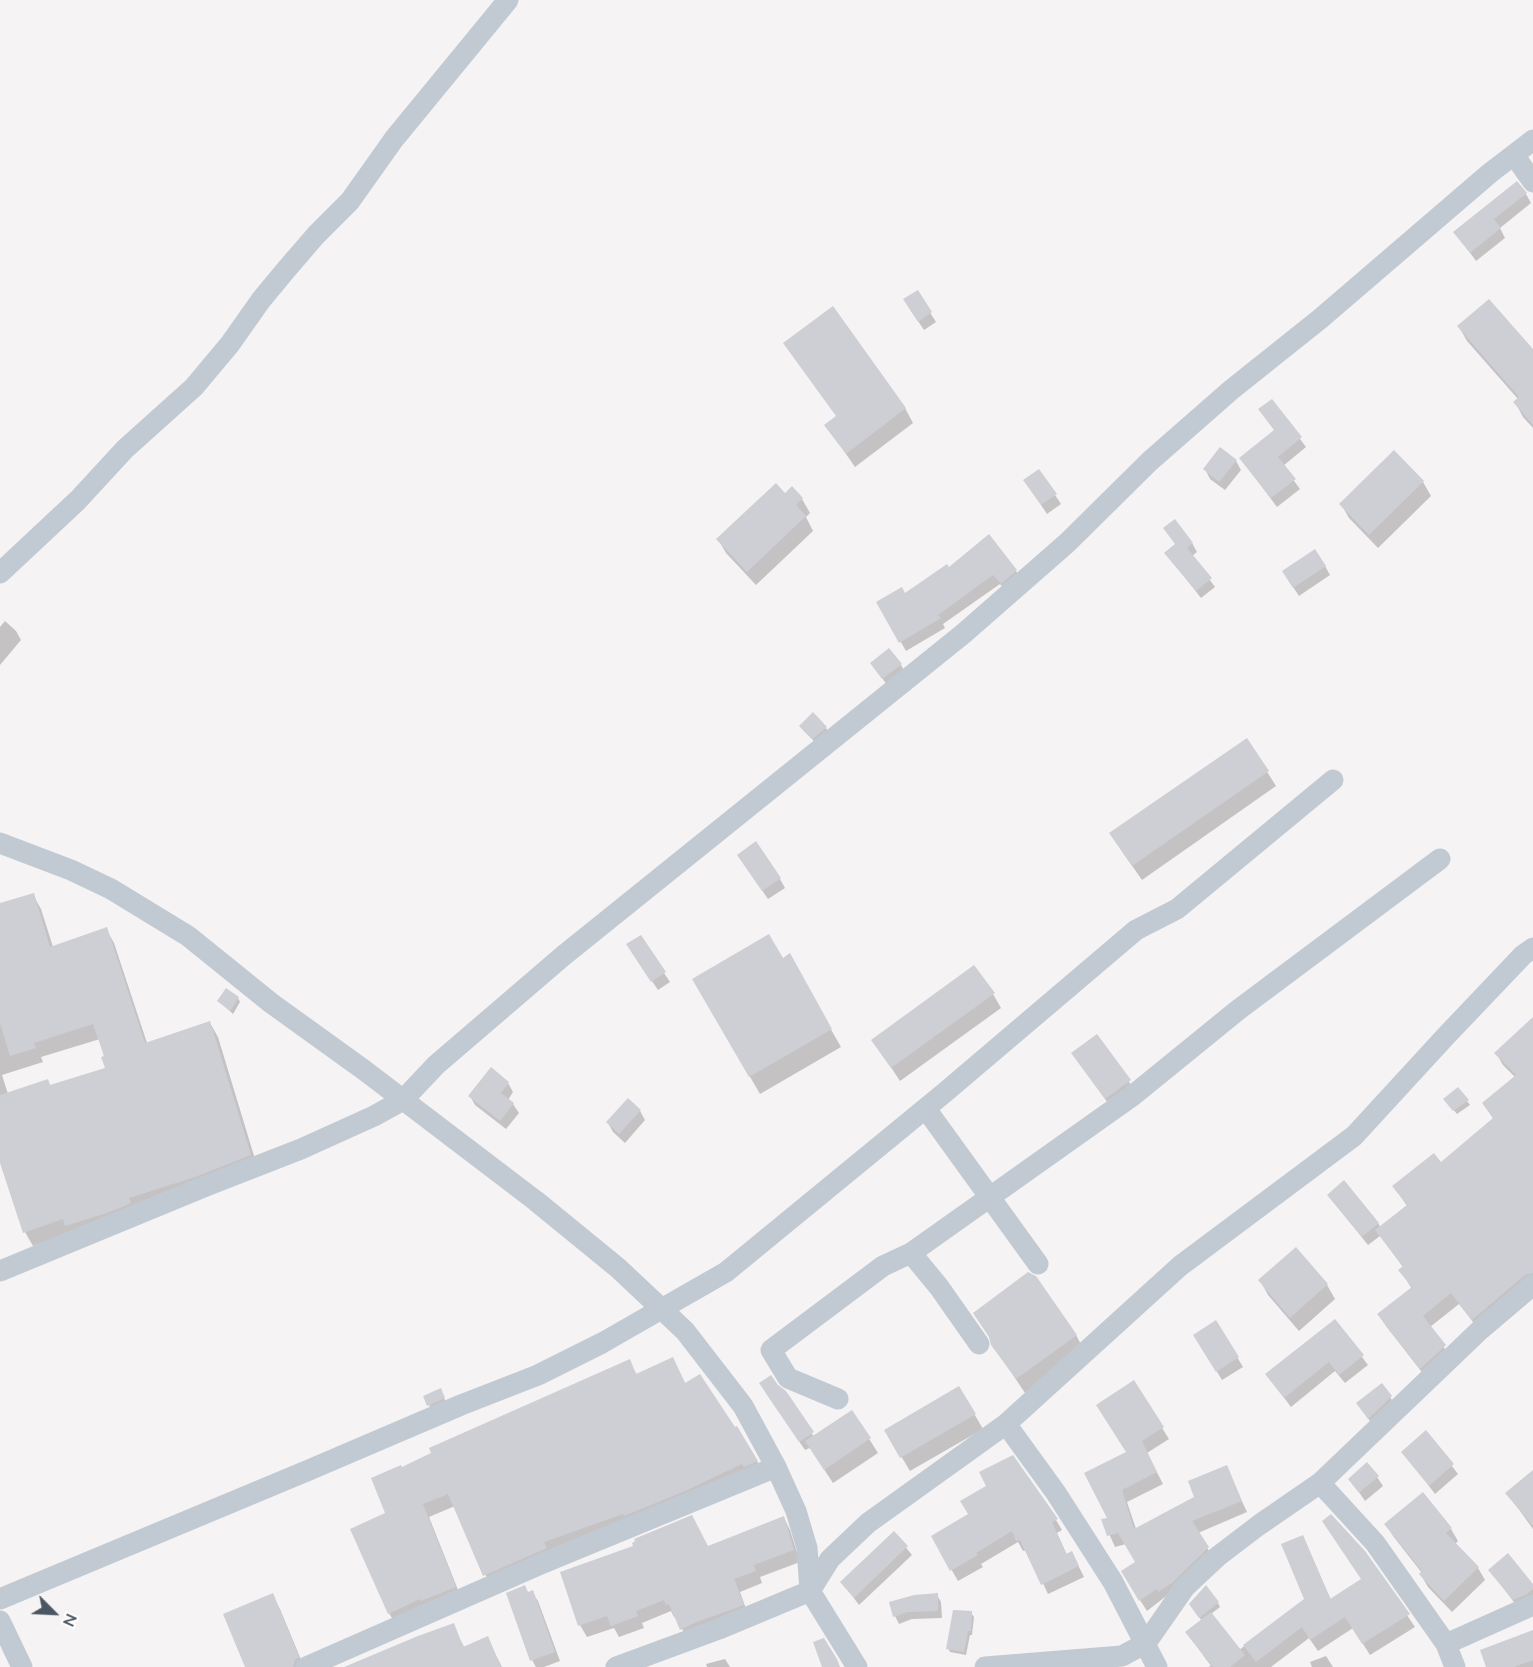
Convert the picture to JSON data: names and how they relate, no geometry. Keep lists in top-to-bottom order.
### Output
{
  "north": "bottom right"
}
